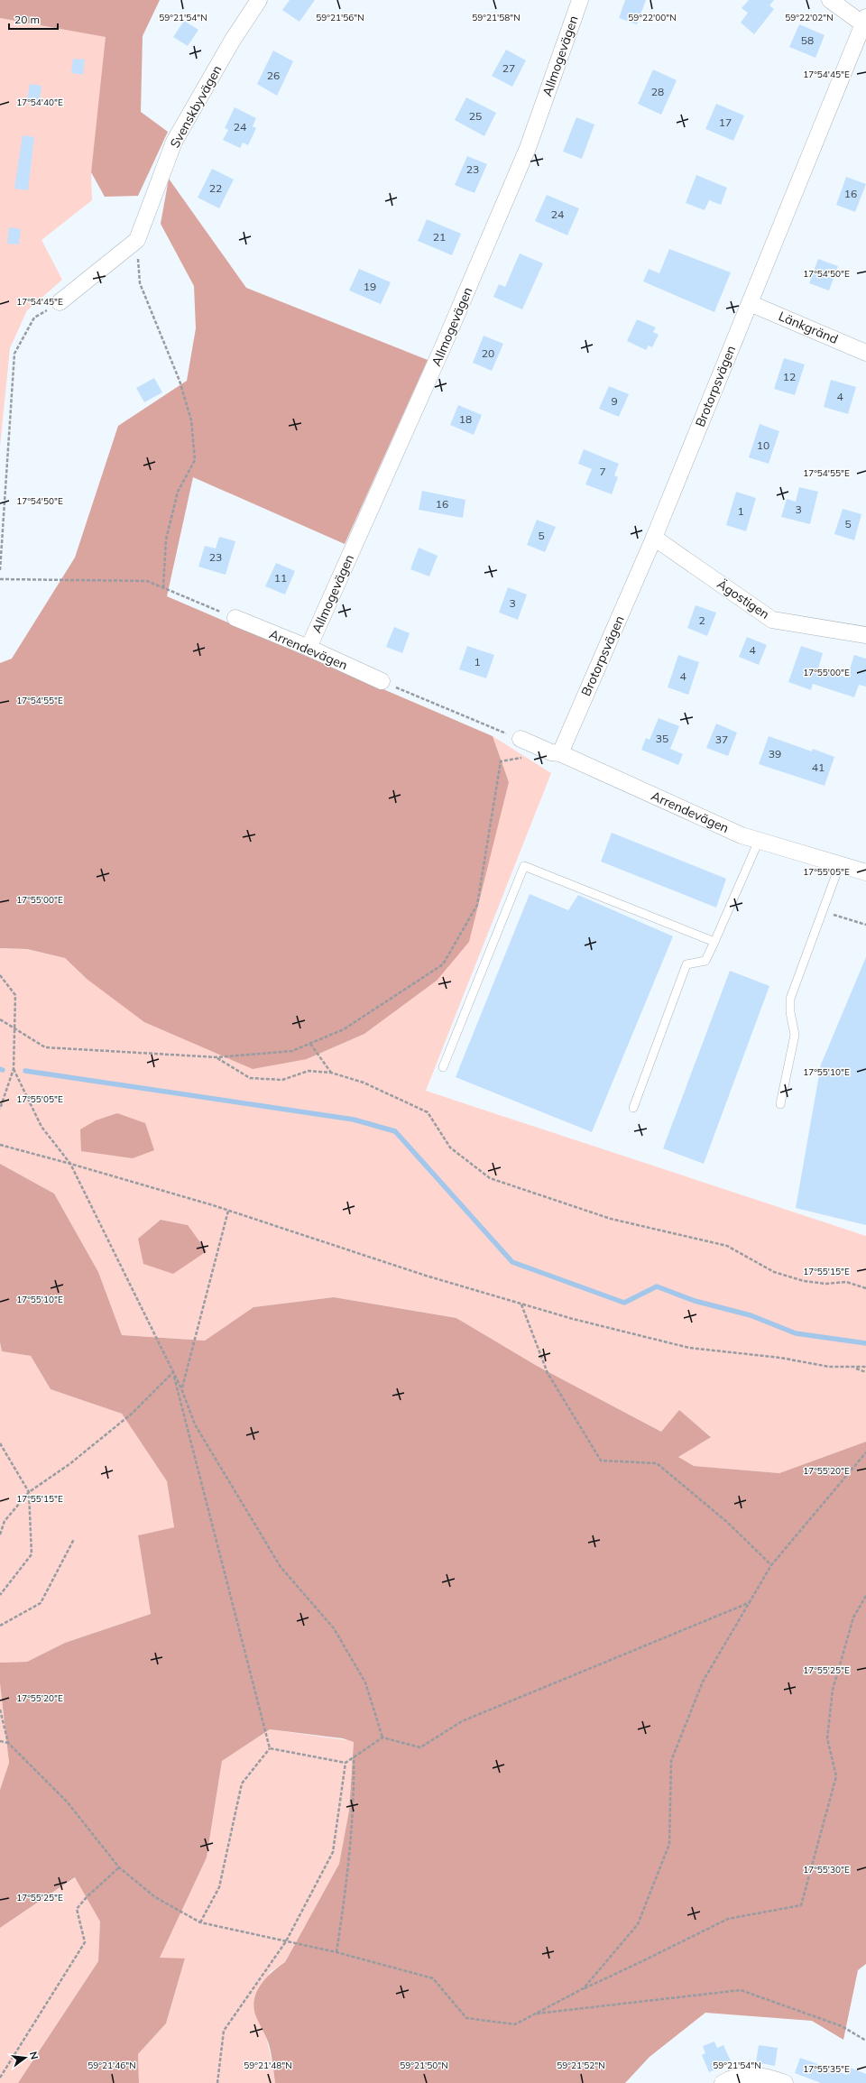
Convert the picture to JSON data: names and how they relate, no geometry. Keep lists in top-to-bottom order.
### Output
{
  "streets": {
    "street": [
      "Allmogevägen",
      "Svenskbyvägen",
      "Länkgränd",
      "Brotorpsvägen",
      "Ägostigen",
      "Arrendevägen"
    ]
  },
  "crossings": [
    ["Allmogevägen", "Arrendevägen"],
    ["Länkgränd", "Brotorpsvägen"],
    ["Brotorpsvägen", "Ägostigen"],
    ["Brotorpsvägen", "Arrendevägen"]
  ],
  "house_numbers": [
    "58",
    "27",
    "26",
    "28",
    "25",
    "17",
    "24",
    "23",
    "22",
    "16",
    "24",
    "21",
    "19",
    "20",
    "12",
    "4",
    "9",
    "18",
    "10",
    "7",
    "16",
    "3",
    "1",
    "5",
    "5",
    "23",
    "11",
    "3",
    "2",
    "4",
    "1",
    "4",
    "35",
    "37",
    "39",
    "41"
  ],
  "scale_bar": "20 m",
  "north": "right",
  "coordinates": [
    "59°21'54\"N",
    "59°21'58\"N",
    "59°22'00\"N",
    "59°22'02\"N",
    "59°21'56\"N",
    "17°54'45\"E",
    "17°54'40\"E",
    "17°54'50\"E",
    "17°54'55\"E",
    "17°55'00\"E",
    "17°55'05\"E",
    "17°55'10\"E",
    "17°55'15\"E",
    "17°55'20\"E",
    "17°55'25\"E",
    "17°55'30\"E",
    "59°21'46\"N",
    "59°21'48\"N",
    "59°21'50\"N",
    "59°21'52\"N",
    "17°55'35\"E"
  ]
}
